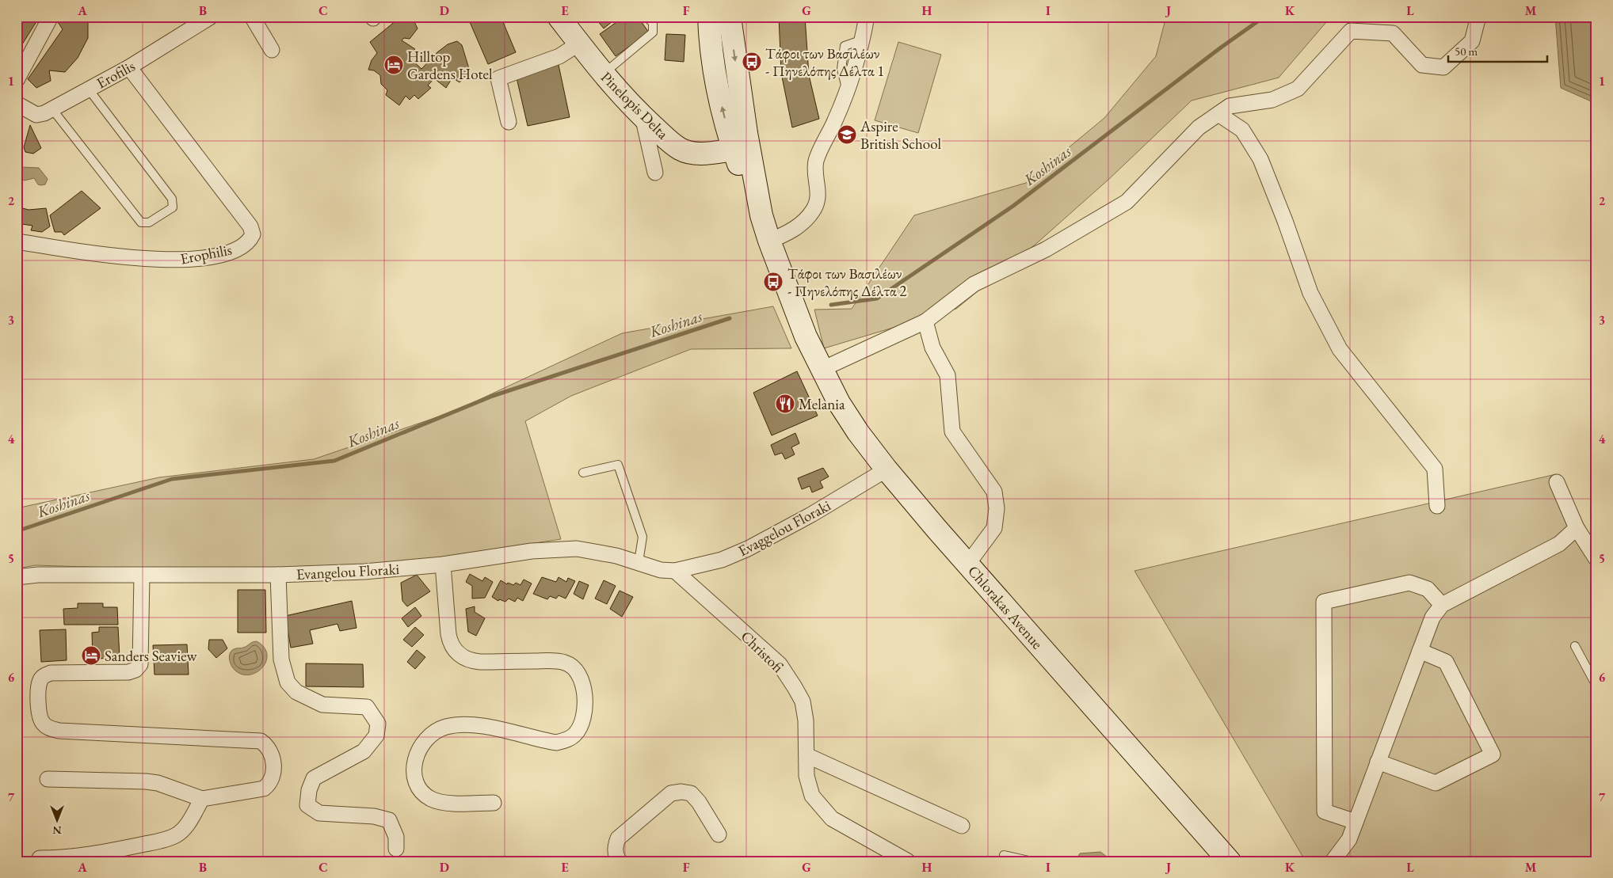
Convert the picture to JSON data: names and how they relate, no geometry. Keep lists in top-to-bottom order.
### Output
{
  "streets": {
    "main road": ["Pinelopis Delta", "Chlorakas Avenue"],
    "street": [
      "Erofilis",
      "Erophilis",
      "Evaggelou Floraki",
      "Evangelou Floraki",
      "Christofi"
    ]
  },
  "crossings": [
    ["Erofilis", "Erophilis"],
    ["Evaggelou Floraki", "Evangelou Floraki"],
    ["Evaggelou Floraki", "Chlorakas Avenue"],
    ["Evaggelou Floraki", "Christofi"],
    ["Evangelou Floraki", "Christofi"]
  ],
  "water": ["Koshinas"],
  "places": {
    "bus stop": ["Τάφοι των Βασιλέων - Πηνελόπης Δέλτα 1", "Τάφοι των Βασιλέων - Πηνελόπης Δέλτα 2"],
    "hotel": ["Hilltop Gardens Hotel", "Sanders Seaview"],
    "school or university": ["Aspire British School"],
    "restaurant": ["Melania"]
  },
  "scale_bar": "50 m",
  "north": "bottom",
  "grid": {
    "columns": [
      "A",
      "B",
      "C",
      "D",
      "E",
      "F",
      "G",
      "H",
      "I",
      "J",
      "K",
      "L",
      "M"
    ],
    "rows": [
      "1",
      "2",
      "3",
      "4",
      "5",
      "6",
      "7"
    ]
  }
}
